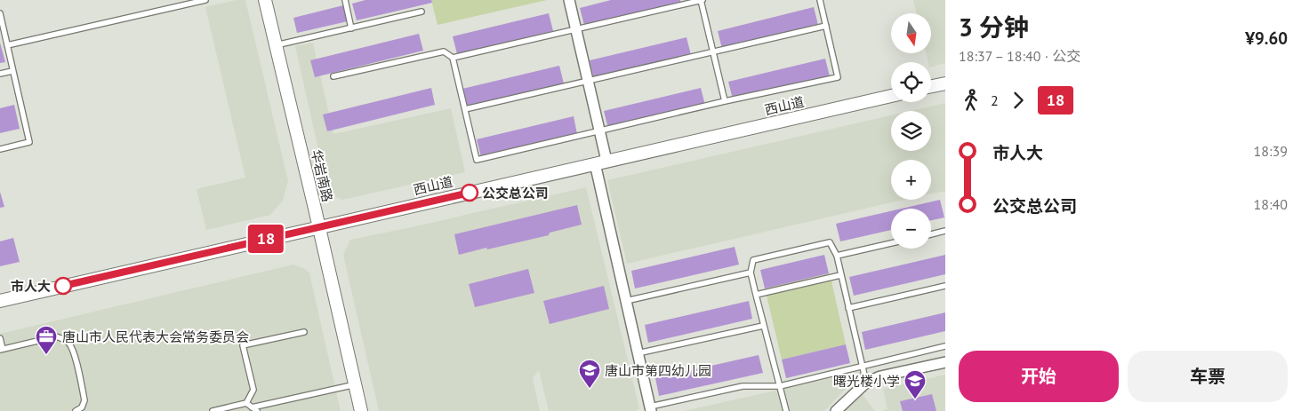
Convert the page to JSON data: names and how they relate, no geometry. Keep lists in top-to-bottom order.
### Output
{
  "streets": {
    "street": ["西山道", "华岩南路"]
  },
  "crossings": [
    ["西山道", "华岩南路"]
  ],
  "places": {
    "other": ["公交总公司", "市人大"],
    "office": ["唐山市人民代表大会常务委员会"],
    "school or university": ["唐山市第四幼儿园", "曙光楼小学"]
  },
  "lines": ["bus line 18"],
  "north": "bottom",
  "page": {
    "on_map": "18",
    "heading": ["3 分钟", "18:37 – 18:40 · 公交", "¥9.60"],
    "map_buttons": ["+", "−"],
    "legs": ["2", "18"],
    "list": [
      {
        "name": "市人大",
        "value": "18:39"
      },
      {
        "name": "公交总公司",
        "value": "18:40"
      }
    ],
    "buttons": ["开始", "车票"]
  }
}
